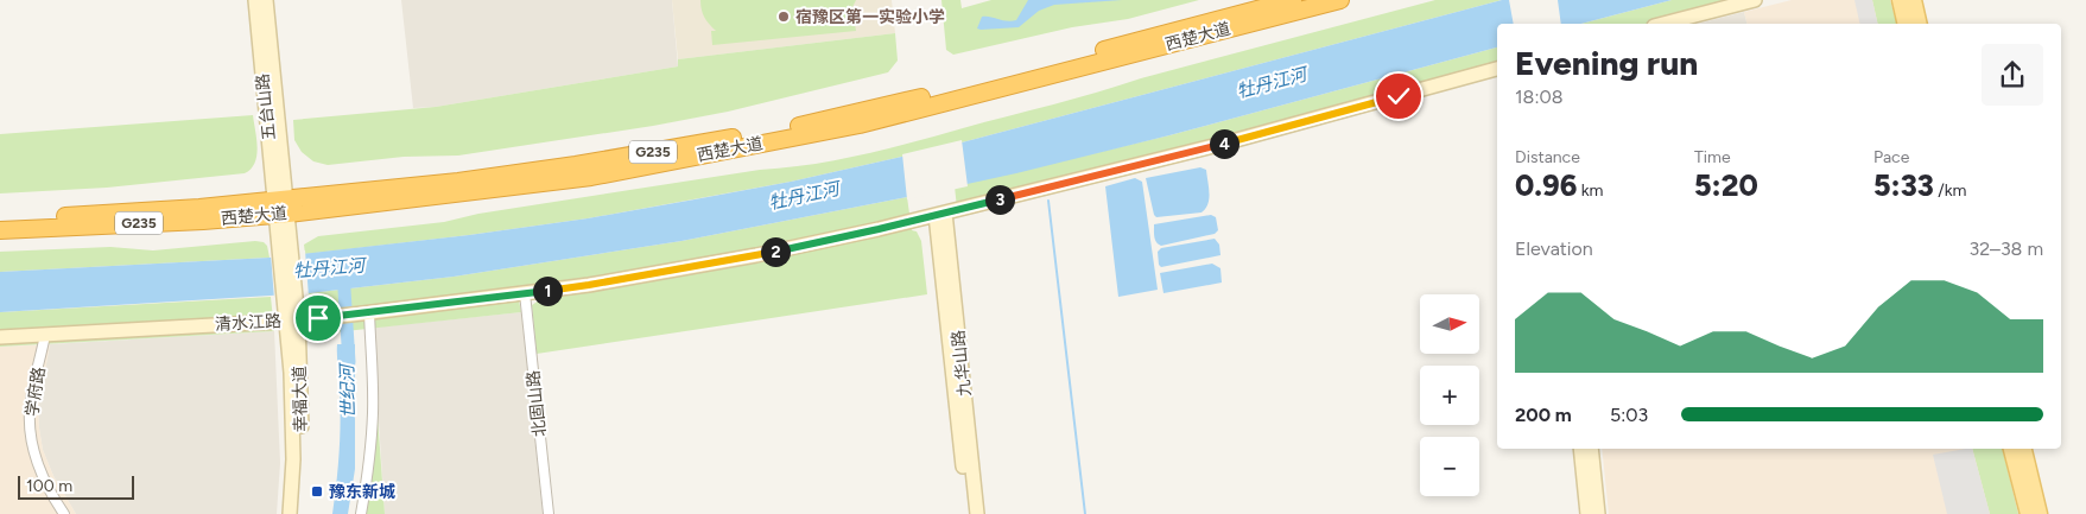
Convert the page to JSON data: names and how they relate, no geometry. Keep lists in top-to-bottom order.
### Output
{
  "streets": {
    "highway": ["西楚大道", "G235"],
    "street": [
      "五台山路",
      "清水江路",
      "九华山路",
      "学府路",
      "幸福大道",
      "北固山路"
    ]
  },
  "crossings": [
    ["西楚大道", "五台山路"],
    ["西楚大道", "幸福大道"],
    ["五台山路", "幸福大道"],
    ["清水江路", "九华山路"],
    ["清水江路", "学府路"],
    ["清水江路", "幸福大道"],
    ["清水江路", "北固山路"]
  ],
  "water": ["牡丹江河", "世纪河"],
  "places": {
    "other": ["宿豫区第一实验小学"],
    "transit": ["豫东新城"]
  },
  "scale_bar": "100 m",
  "north": "right",
  "page": {
    "heading": ["Evening run", "18:08"],
    "stats": [
      ["Distance", "0.96 km"],
      ["Time", "5:20"],
      ["Pace", "5:33 /km"]
    ],
    "pins": [
      "4",
      "3",
      "2",
      "1"
    ],
    "chart": ["Elevation", "32–38 m"],
    "map_buttons": ["+", "−"],
    "list": [
      {
        "name": "200 m",
        "note": "5:03"
      }
    ],
    "scale": "100 m"
  }
}
